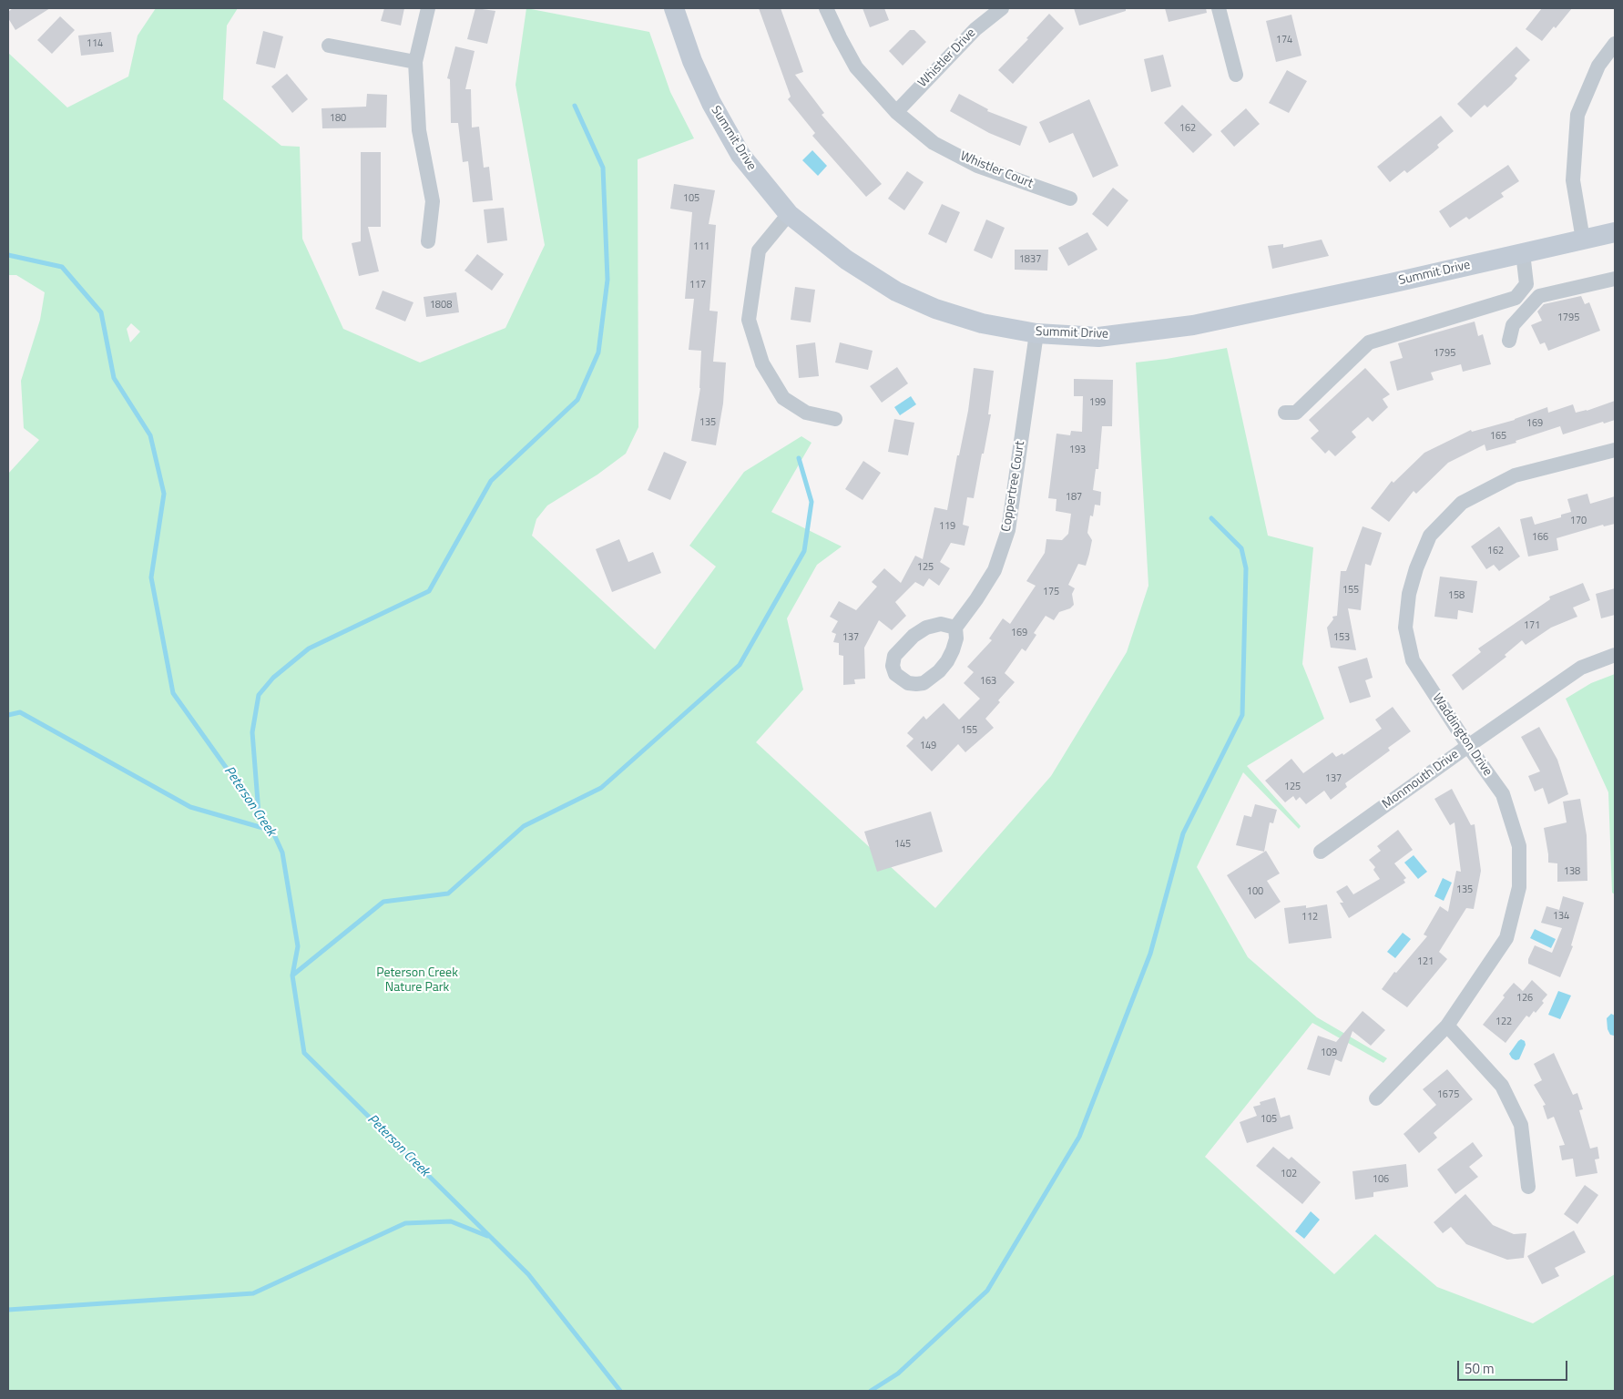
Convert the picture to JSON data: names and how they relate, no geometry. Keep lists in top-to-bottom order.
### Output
{
  "streets": {
    "main road": ["Summit Drive"],
    "street": [
      "Whistler Drive",
      "Whistler Court",
      "Coppertree Court",
      "Waddington Drive",
      "Monmouth Drive"
    ]
  },
  "crossings": [
    ["Whistler Drive", "Whistler Court"],
    ["Summit Drive", "Coppertree Court"],
    ["Waddington Drive", "Monmouth Drive"]
  ],
  "water": ["Peterson Creek"],
  "parks": ["Peterson Creek Nature Park"],
  "house_numbers": [
    "174",
    "114",
    "180",
    "162",
    "105",
    "111",
    "1837",
    "117",
    "1808",
    "1795",
    "1795",
    "199",
    "135",
    "169",
    "165",
    "193",
    "187",
    "170",
    "119",
    "166",
    "162",
    "125",
    "155",
    "175",
    "158",
    "171",
    "169",
    "137",
    "153",
    "163",
    "155",
    "149",
    "137",
    "125",
    "145",
    "138",
    "135",
    "100",
    "134",
    "112",
    "121",
    "126",
    "122",
    "109",
    "1675",
    "105",
    "102",
    "106"
  ],
  "scale_bar": "50 m"
}
